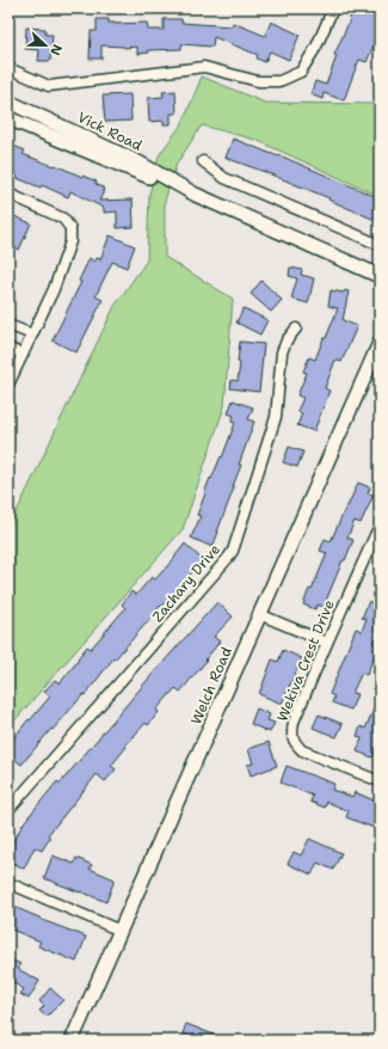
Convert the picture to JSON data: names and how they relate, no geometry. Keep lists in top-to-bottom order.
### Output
{
  "streets": {
    "street": [
      "Vick Road",
      "Zachary Drive",
      "Wekiva Crest Drive",
      "Welch Road"
    ]
  },
  "north": "right"
}
